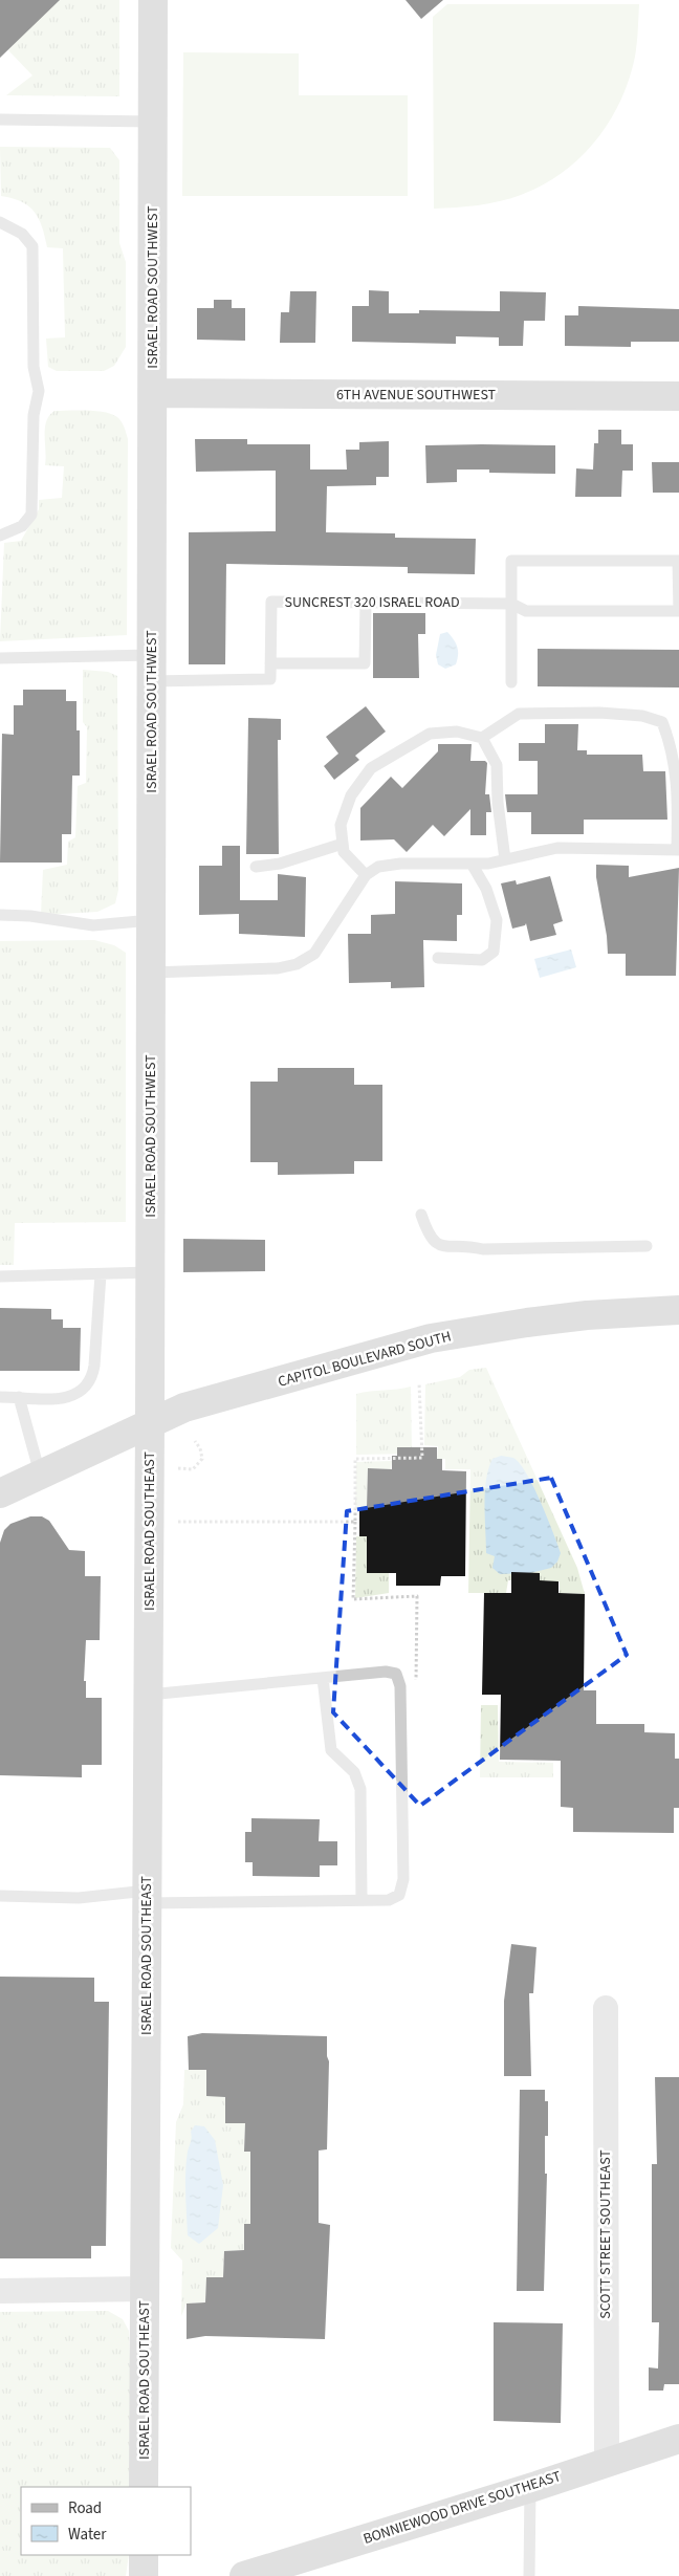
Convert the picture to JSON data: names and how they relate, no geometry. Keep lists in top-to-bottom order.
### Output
{
  "streets": {
    "street": [
      "ISRAEL ROAD SOUTHWEST",
      "6TH AVENUE SOUTHWEST",
      "CAPITOL BOULEVARD SOUTH",
      "ISRAEL ROAD SOUTHEAST",
      "SCOTT STREET SOUTHEAST",
      "BONNIEWOOD DRIVE SOUTHEAST"
    ],
    "lane": ["SUNCREST 320 ISRAEL ROAD"]
  },
  "crossings": [
    ["ISRAEL ROAD SOUTHWEST", "6TH AVENUE SOUTHWEST"],
    ["ISRAEL ROAD SOUTHWEST", "CAPITOL BOULEVARD SOUTH"],
    ["ISRAEL ROAD SOUTHWEST", "ISRAEL ROAD SOUTHEAST"],
    ["CAPITOL BOULEVARD SOUTH", "ISRAEL ROAD SOUTHEAST"],
    ["SCOTT STREET SOUTHEAST", "BONNIEWOOD DRIVE SOUTHEAST"]
  ],
  "legend": ["Road", "Water"]
}
